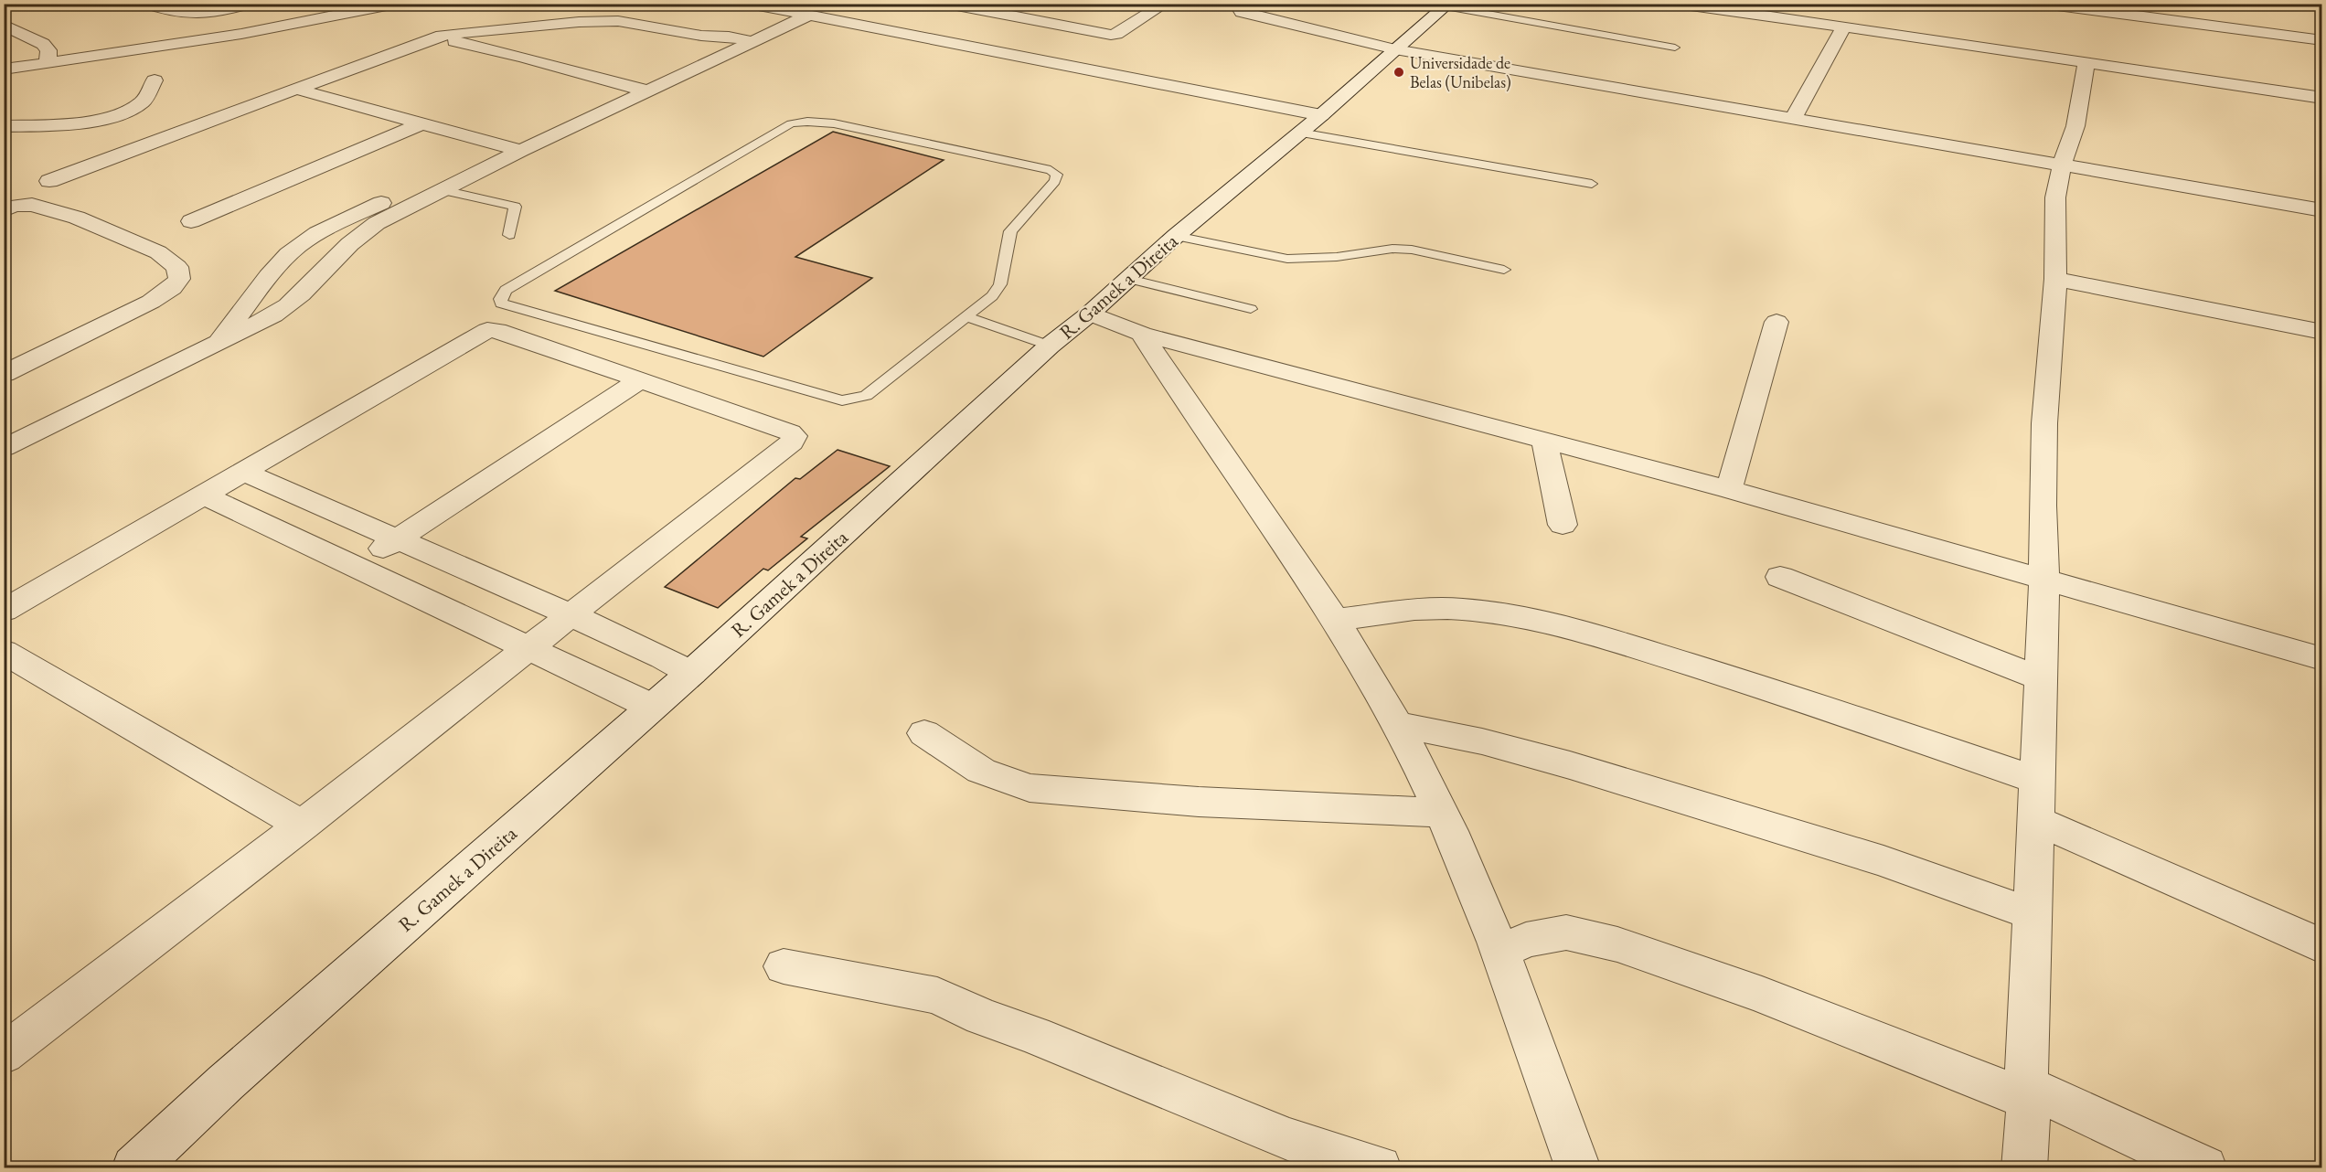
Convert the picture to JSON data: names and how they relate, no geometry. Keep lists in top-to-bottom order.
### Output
{
  "streets": {
    "street": ["R. Gamek a Direita"]
  },
  "places": ["Universidade de Belas (Unibelas)"]
}
